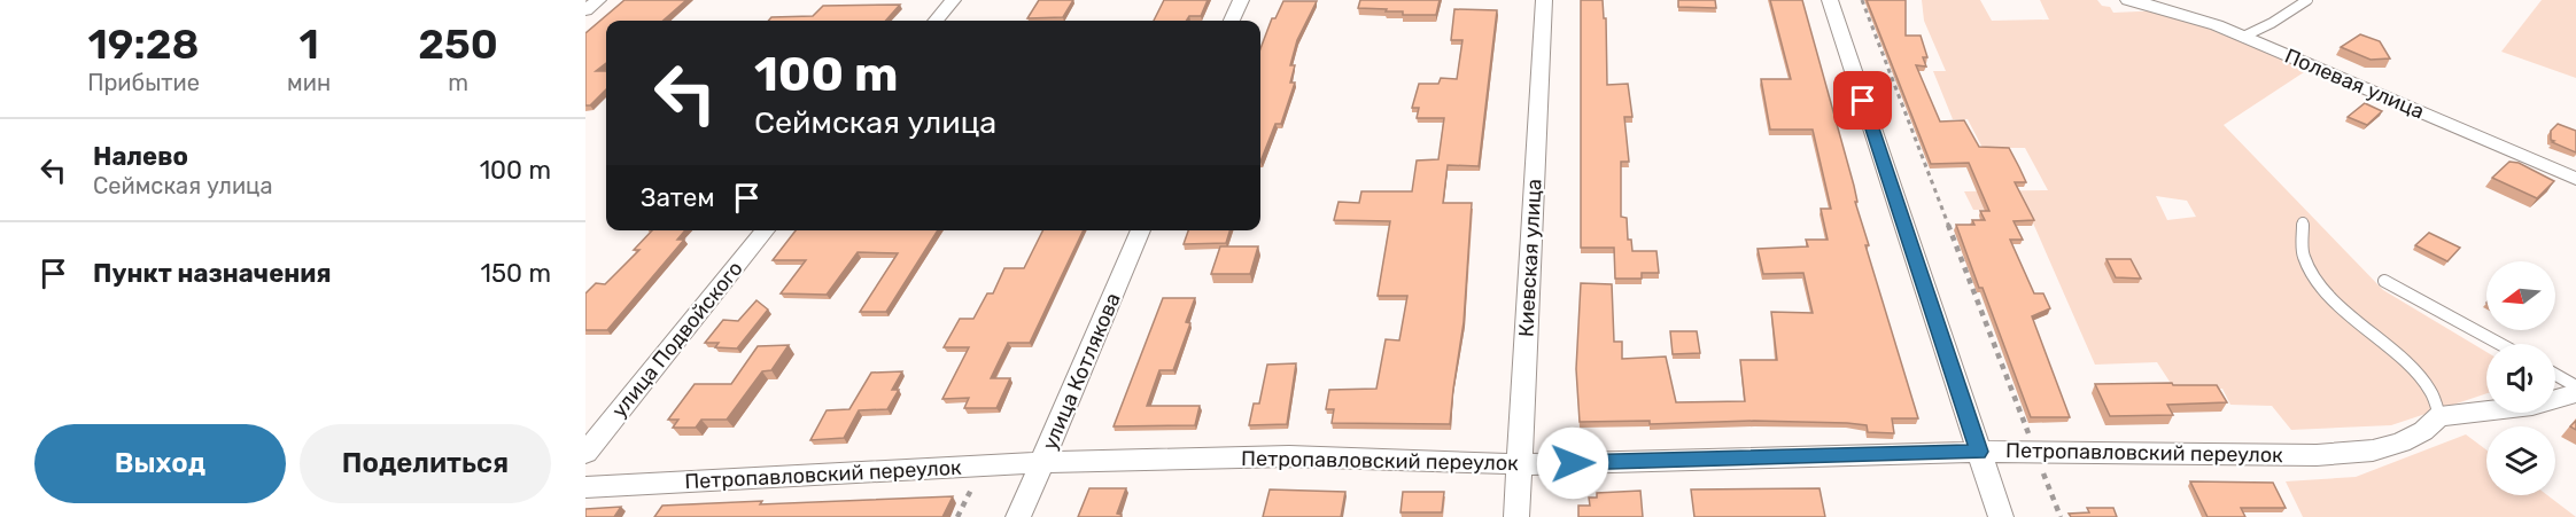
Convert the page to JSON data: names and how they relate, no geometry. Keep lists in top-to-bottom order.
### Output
{
  "streets": {
    "street": [
      "Полевая улица",
      "Киевская улица",
      "улица Подвойского",
      "улица Котлякова",
      "Петропавловский переулок"
    ]
  },
  "crossings": [
    ["Киевская улица", "Петропавловский переулок"],
    ["улица Котлякова", "Петропавловский переулок"]
  ],
  "north": "left",
  "page": {
    "eta": [
      "19:28",
      "Прибытие",
      "1",
      "мин",
      "250",
      "m"
    ],
    "turn": ["100 m", "Сеймская улица"],
    "list": [
      {
        "name": "Налево",
        "note": "Сеймская улица",
        "value": "100 m"
      },
      {
        "name": "Пункт назначения",
        "value": "150 m"
      }
    ],
    "then": "Затем",
    "buttons": ["Выход", "Поделиться"]
  }
}
